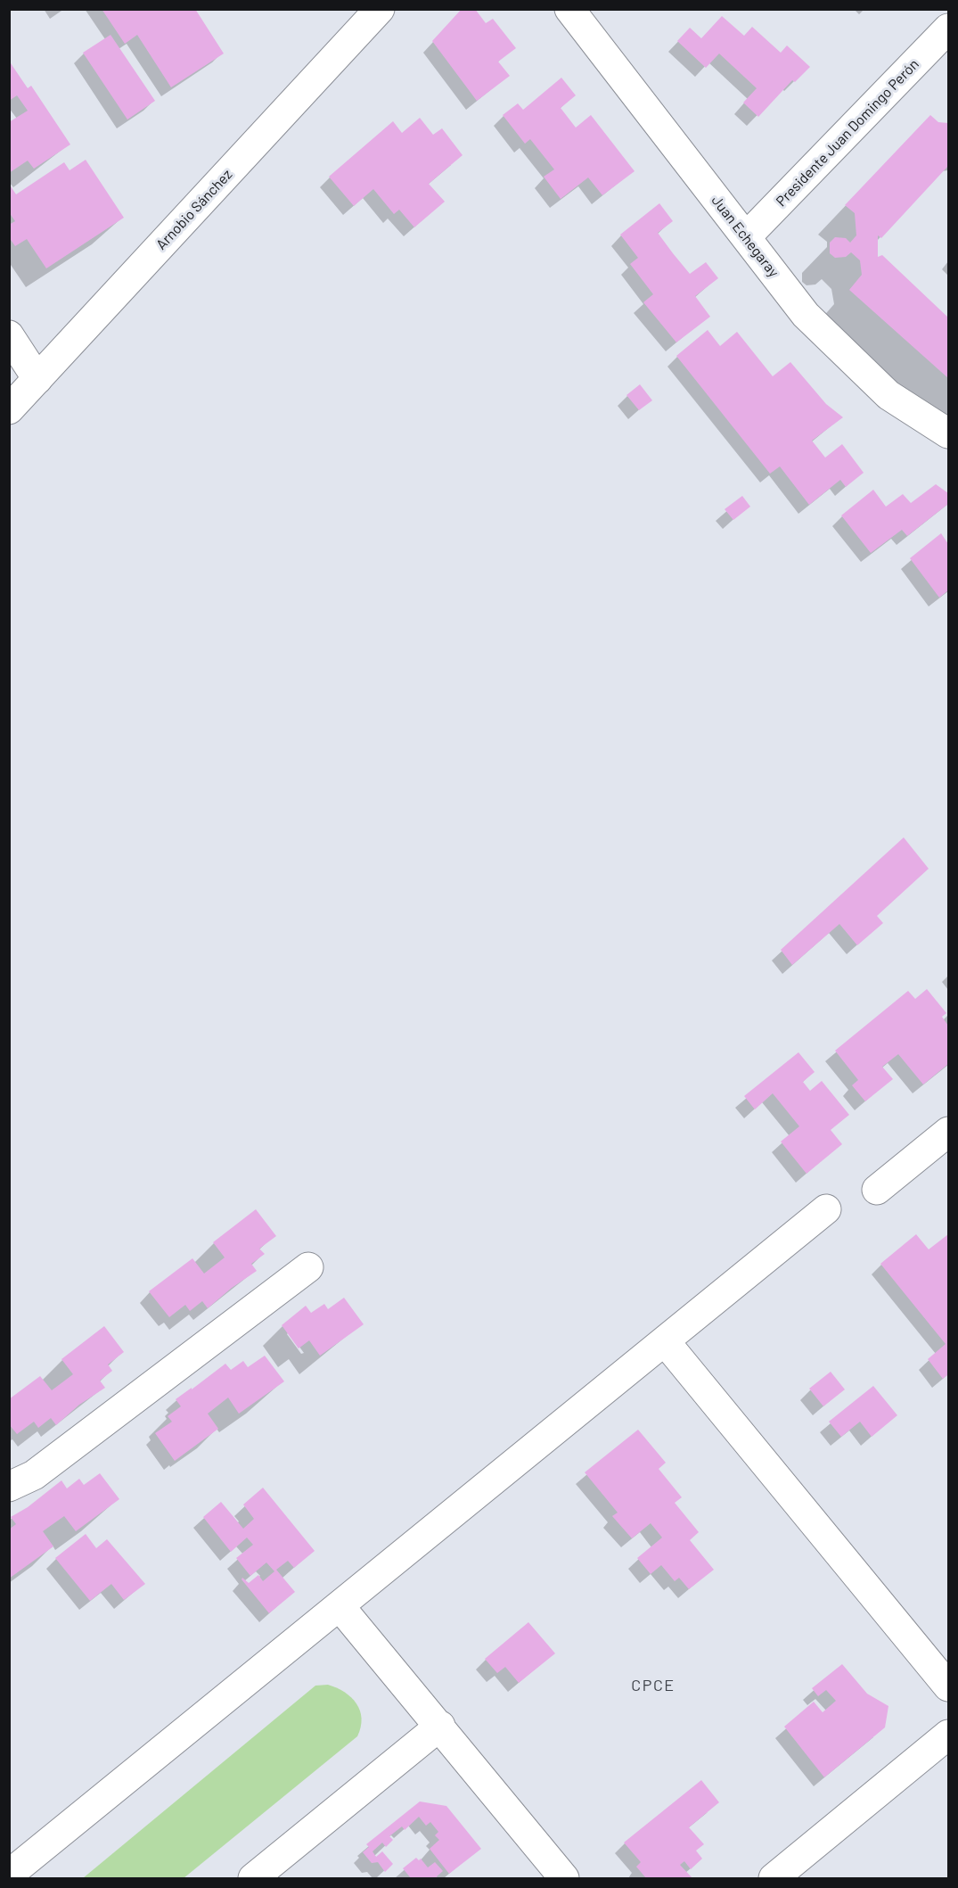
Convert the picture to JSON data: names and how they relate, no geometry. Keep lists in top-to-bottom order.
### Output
{
  "streets": {
    "street": ["Presidente Juan Domingo Perón", "Arnobio Sánchez", "Juan Echegaray"]
  },
  "crossings": [
    ["Presidente Juan Domingo Perón", "Juan Echegaray"]
  ],
  "districts": ["CPCE"]
}
